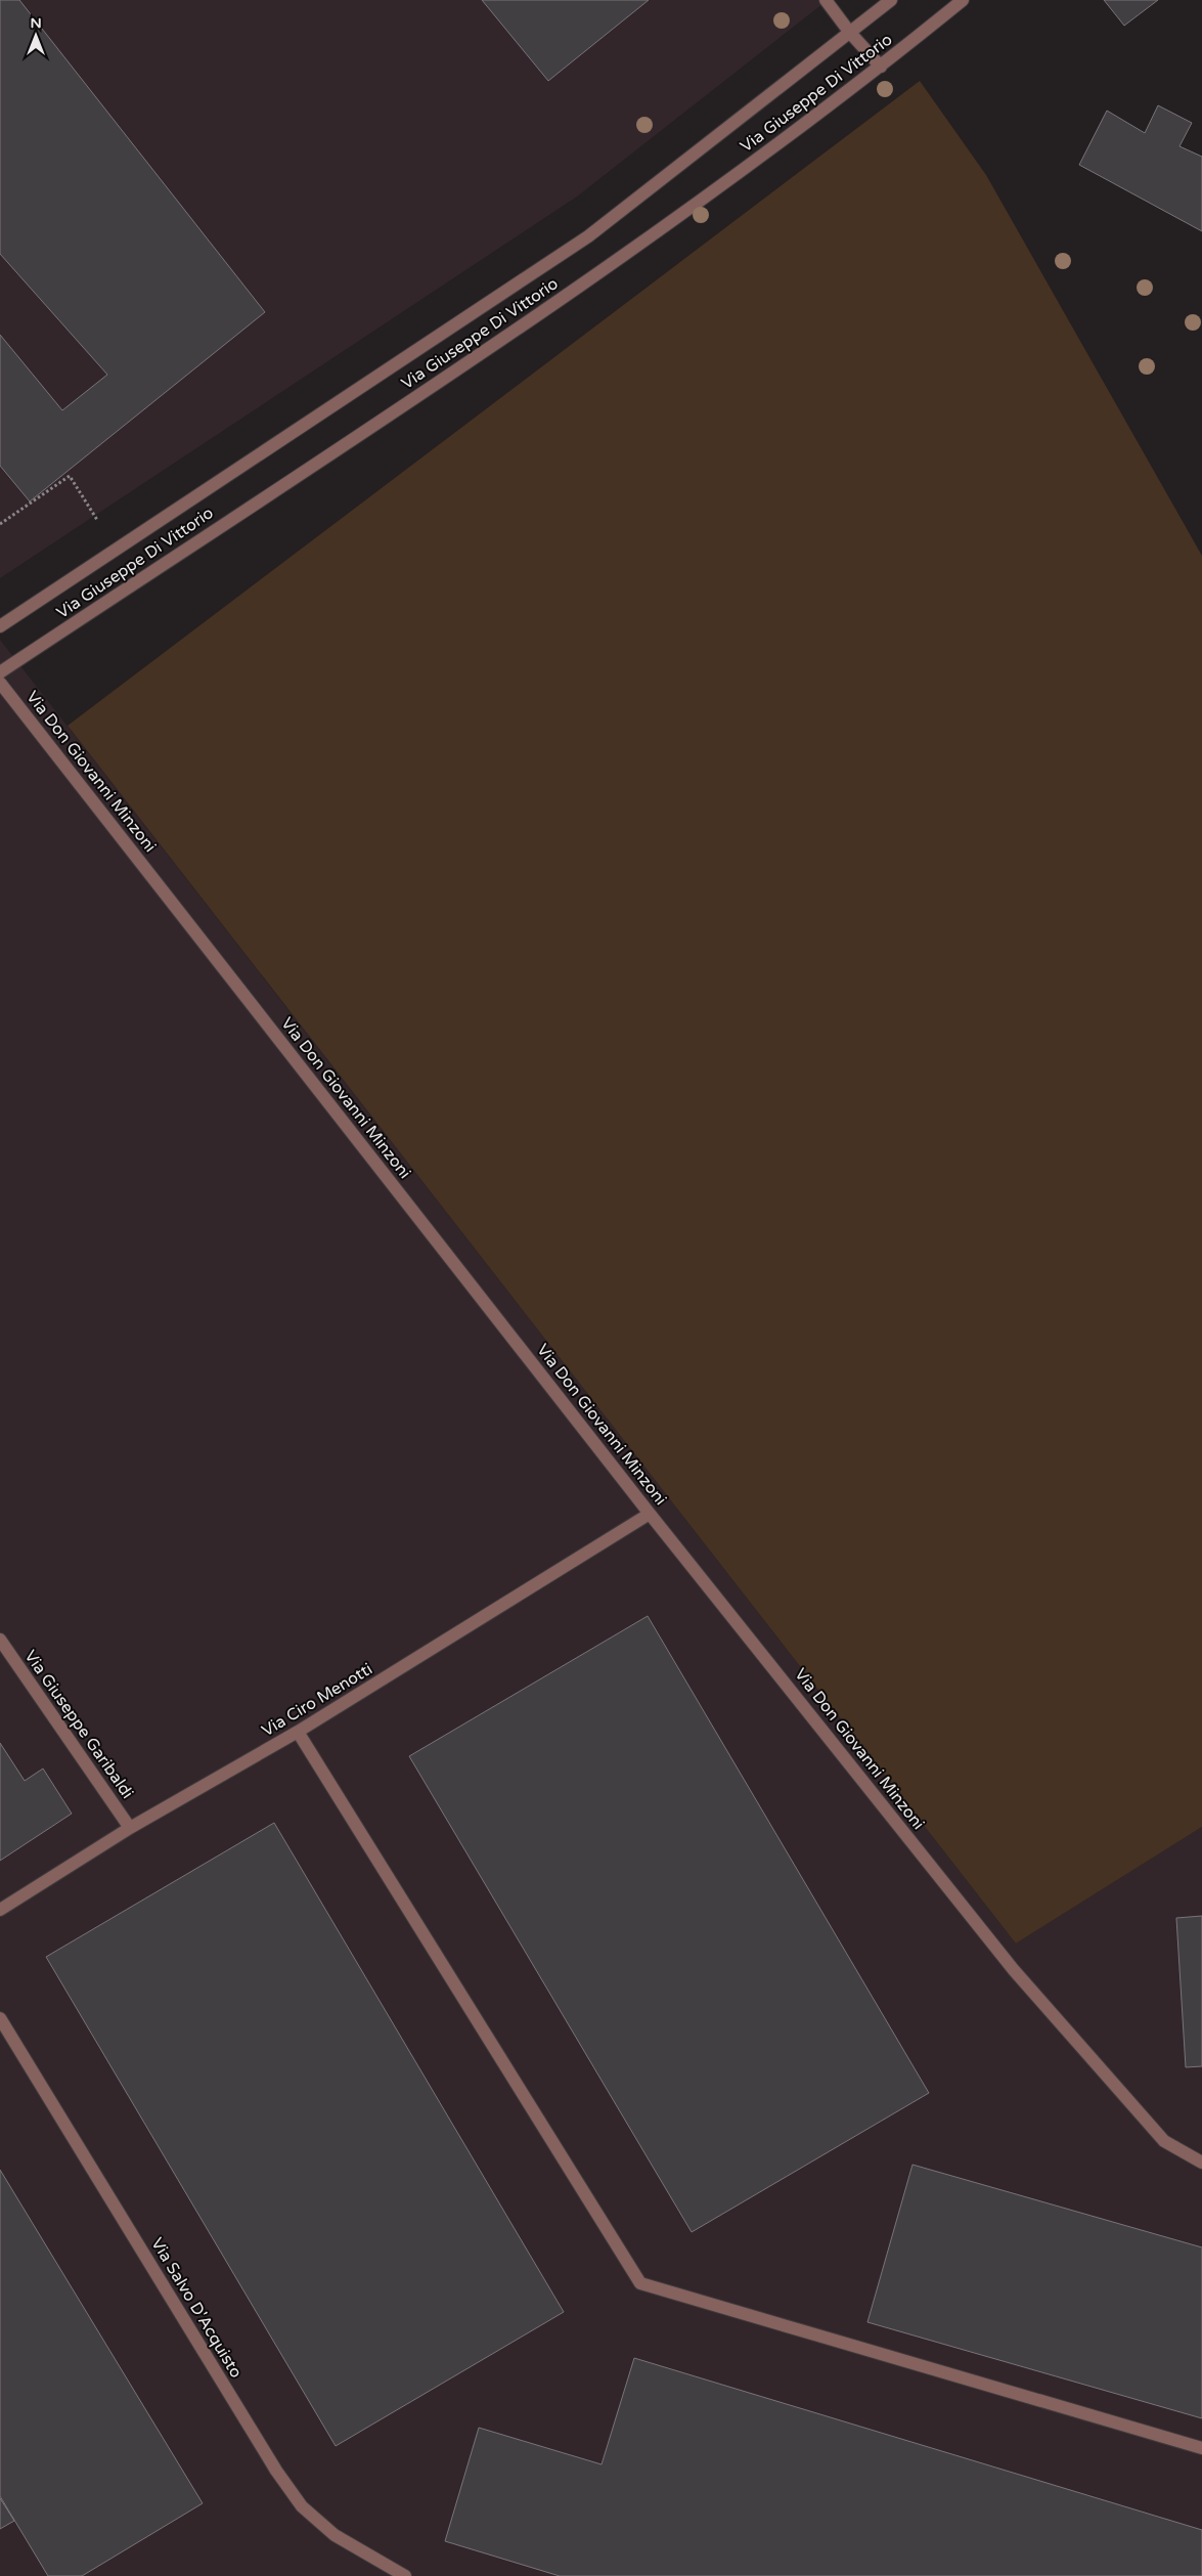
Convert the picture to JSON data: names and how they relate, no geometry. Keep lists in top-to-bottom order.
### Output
{
  "streets": {
    "street": [
      "Via Giuseppe Di Vittorio",
      "Via Don Giovanni Minzoni",
      "Via Ciro Menotti",
      "Via Giuseppe Garibaldi",
      "Via Salvo D'Acquisto"
    ]
  },
  "crossings": [
    ["Via Don Giovanni Minzoni", "Via Ciro Menotti"],
    ["Via Ciro Menotti", "Via Giuseppe Garibaldi"]
  ],
  "north": "top"
}
